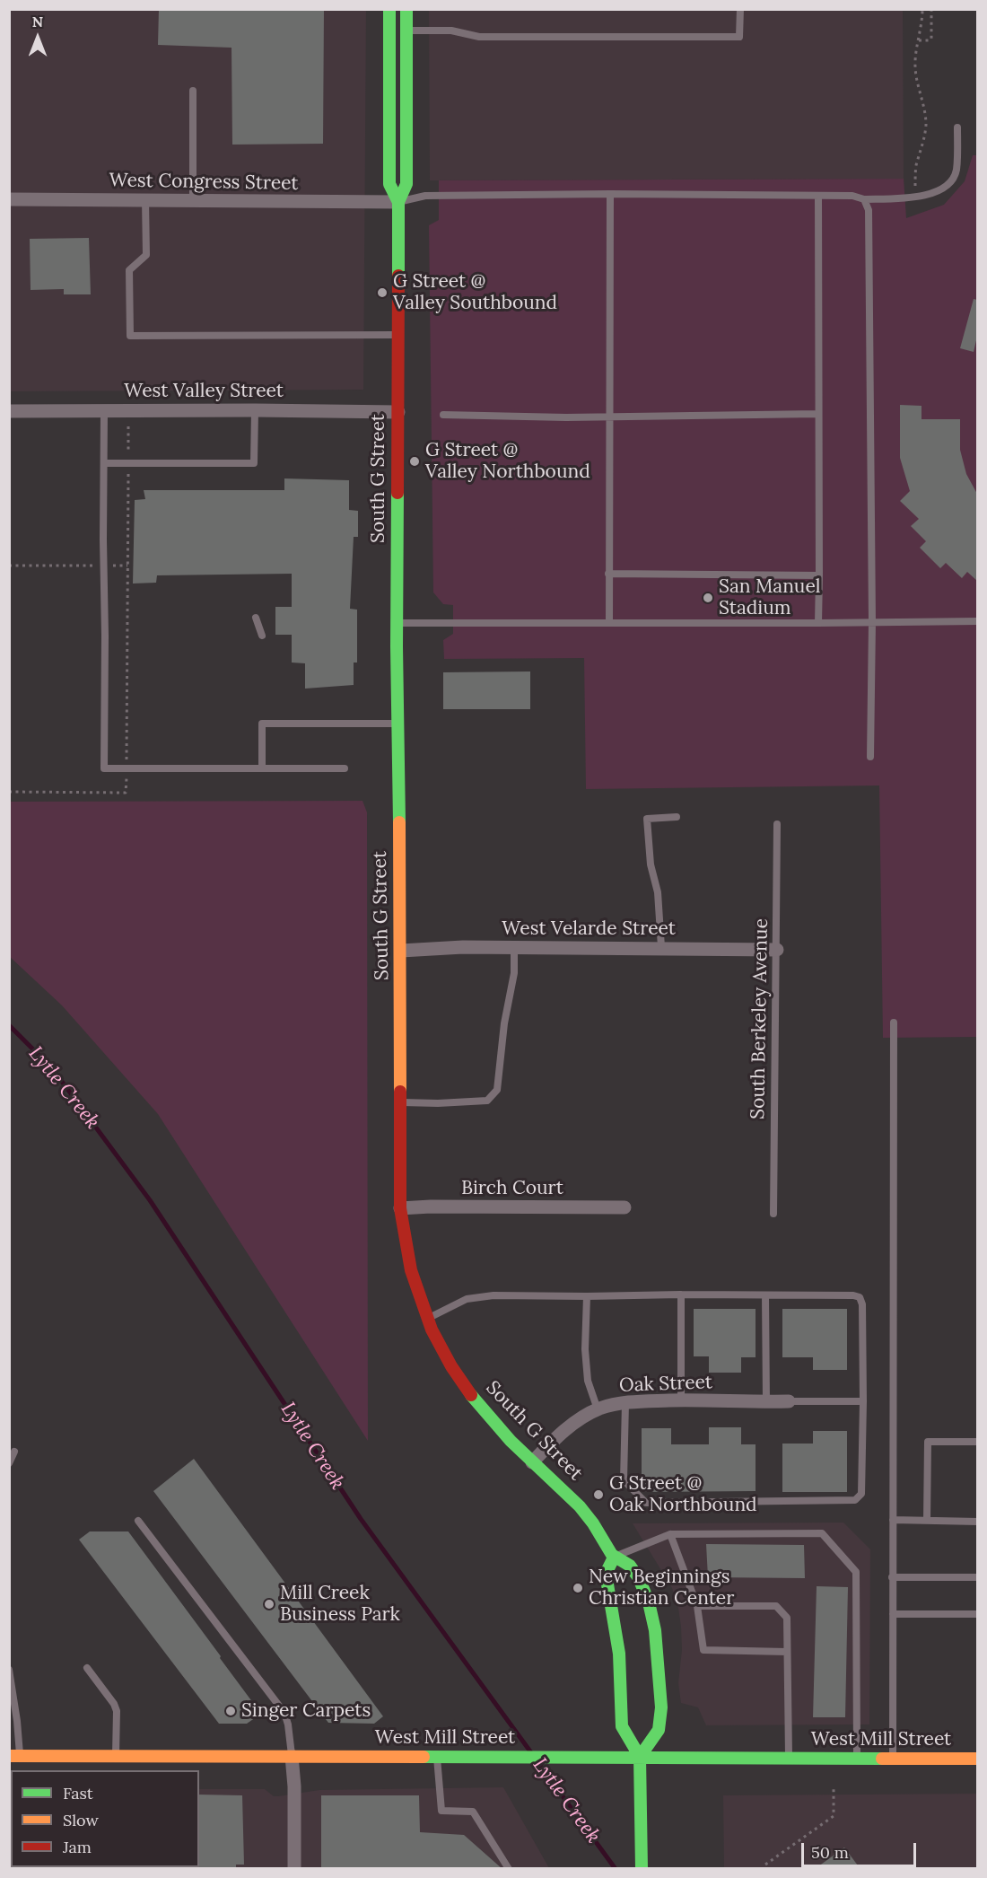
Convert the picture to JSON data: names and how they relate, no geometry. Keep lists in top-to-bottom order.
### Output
{
  "streets": {
    "main road": ["South G Street", "West Mill Street"],
    "street": [
      "West Congress Street",
      "West Valley Street",
      "West Velarde Street",
      "Birch Court",
      "Oak Street"
    ],
    "lane": ["South Berkeley Avenue"]
  },
  "crossings": [
    ["West Congress Street", "South G Street"],
    ["West Valley Street", "South G Street"],
    ["South G Street", "West Velarde Street"],
    ["South G Street", "Birch Court"],
    ["South G Street", "Oak Street"],
    ["South G Street", "West Mill Street"],
    ["West Velarde Street", "South Berkeley Avenue"]
  ],
  "water": ["Lytle Creek"],
  "places": [
    "G Street @ Valley Southbound",
    "G Street @ Valley Northbound",
    "San Manuel Stadium",
    "G Street @ Oak Northbound",
    "New Beginnings Christian Center",
    "Mill Creek Business Park",
    "Singer Carpets"
  ],
  "legend": ["Fast", "Slow", "Jam"],
  "scale_bar": "50 m",
  "north": "top"
}
